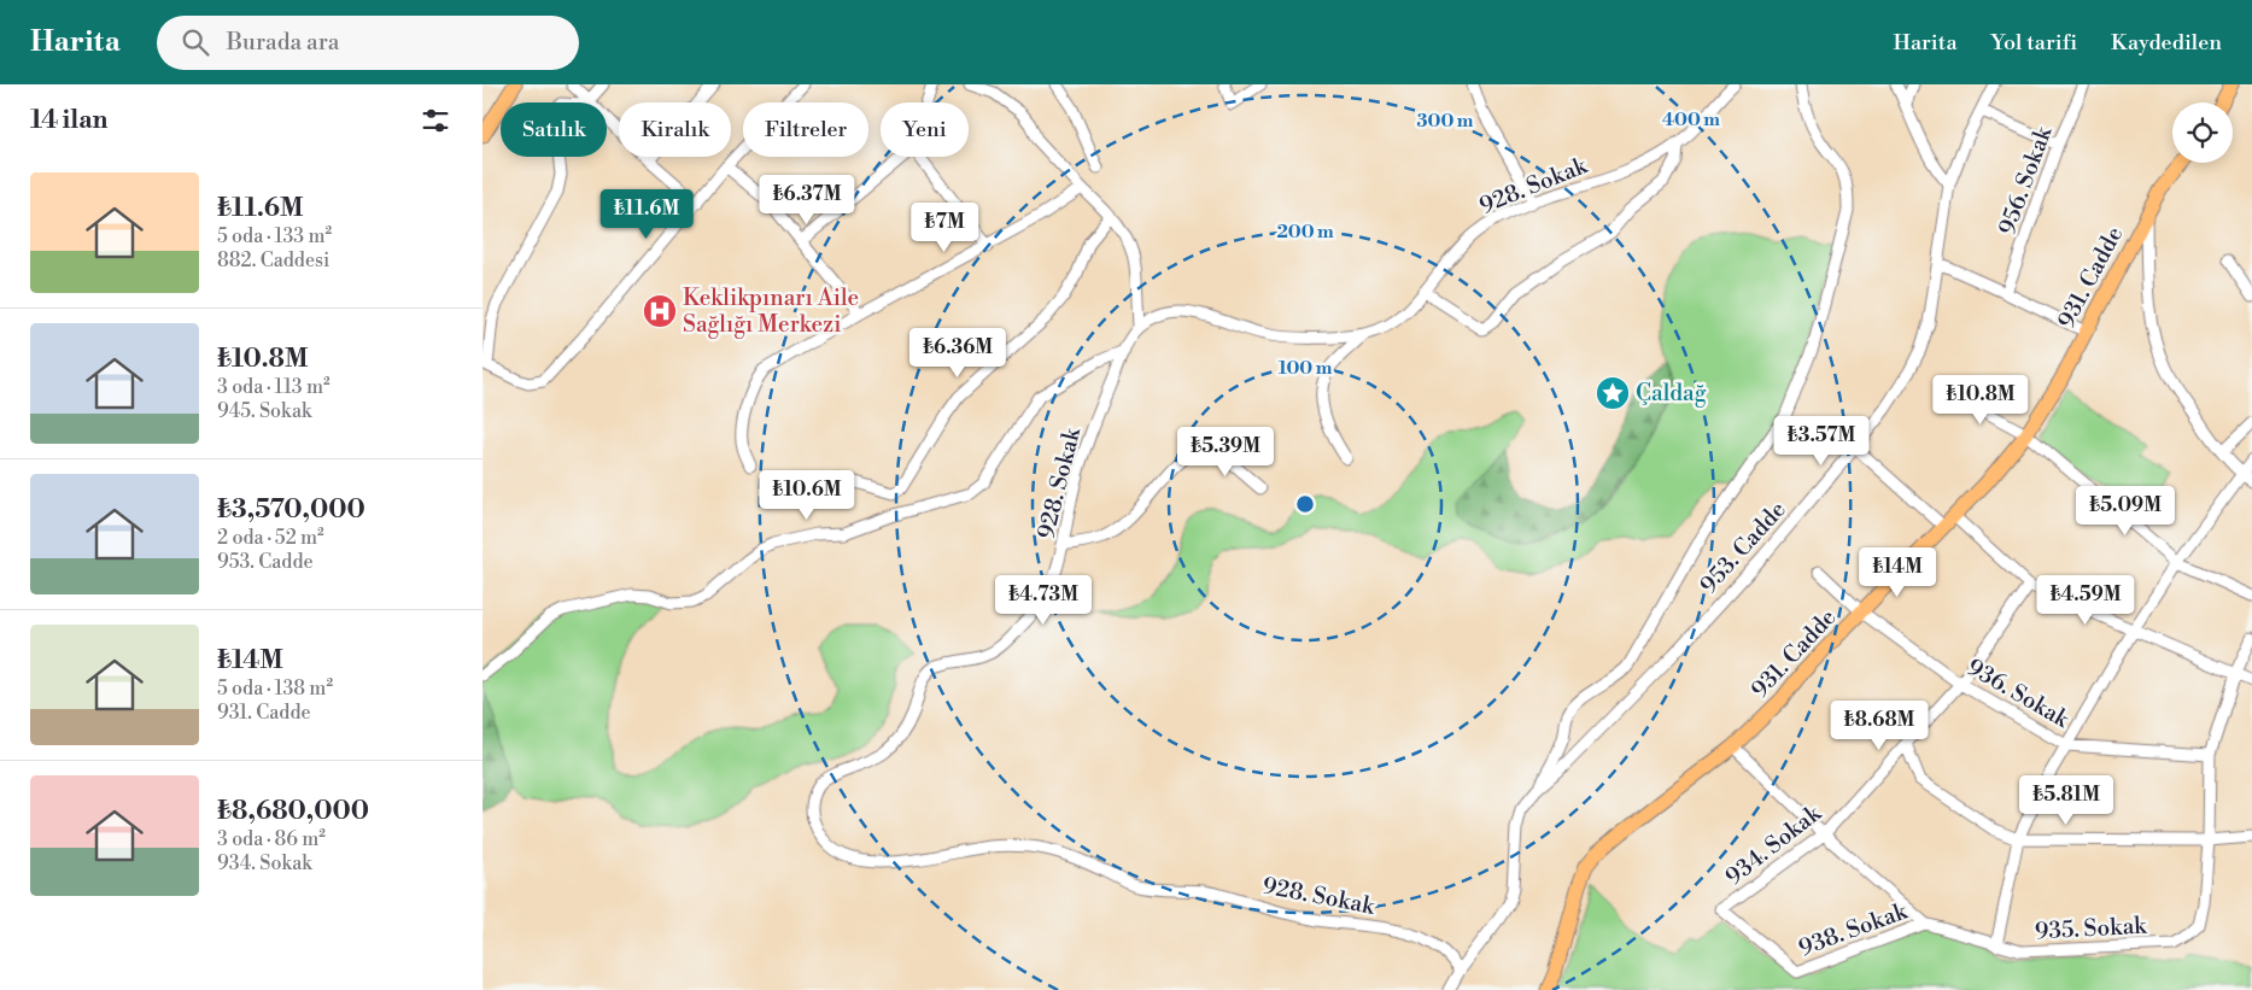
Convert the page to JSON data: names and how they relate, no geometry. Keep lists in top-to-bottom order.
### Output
{
  "streets": {
    "main road": ["931. Cadde"],
    "street": [
      "956. Sokak",
      "928. Sokak",
      "953. Cadde",
      "936. Sokak",
      "934. Sokak",
      "935. Sokak",
      "938. Sokak"
    ]
  },
  "crossings": [
    ["928. Sokak", "953. Cadde"],
    ["931. Cadde", "936. Sokak"],
    ["936. Sokak", "934. Sokak"],
    ["934. Sokak", "938. Sokak"],
    ["935. Sokak", "938. Sokak"]
  ],
  "places": {
    "hospital": ["Keklikpınarı Aile Sağlığı Merkezi"],
    "place": ["Çaldağ"]
  },
  "page": {
    "header": "Harita",
    "search": "Burada ara",
    "nav": ["Harita", "Yol tarifi", "Kaydedilen"],
    "heading": "14 ilan",
    "chip": [
      "Satılık",
      "Kiralık",
      "Filtreler",
      "Yeni"
    ],
    "list": [
      {
        "name": "₺11.6M",
        "note": "5 oda · 133 m² · 882. Caddesi"
      },
      {
        "name": "₺10.8M",
        "note": "3 oda · 113 m² · 945. Sokak"
      },
      {
        "name": "₺3,570,000",
        "note": "2 oda · 52 m² · 953. Cadde"
      },
      {
        "name": "₺14M",
        "note": "5 oda · 138 m² · 931. Cadde"
      },
      {
        "name": "₺8,680,000",
        "note": "3 oda · 86 m² · 934. Sokak"
      }
    ],
    "price": [
      "₺6.37M",
      "₺11.6M",
      "₺7M",
      "₺6.36M",
      "₺10.8M",
      "₺3.57M",
      "₺5.39M",
      "₺10.6M",
      "₺5.09M",
      "₺14M",
      "₺4.73M",
      "₺4.59M",
      "₺8.68M",
      "₺5.81M"
    ]
  },
  "rings": [
    "400 m",
    "300 m",
    "200 m",
    "100 m"
  ]
}
